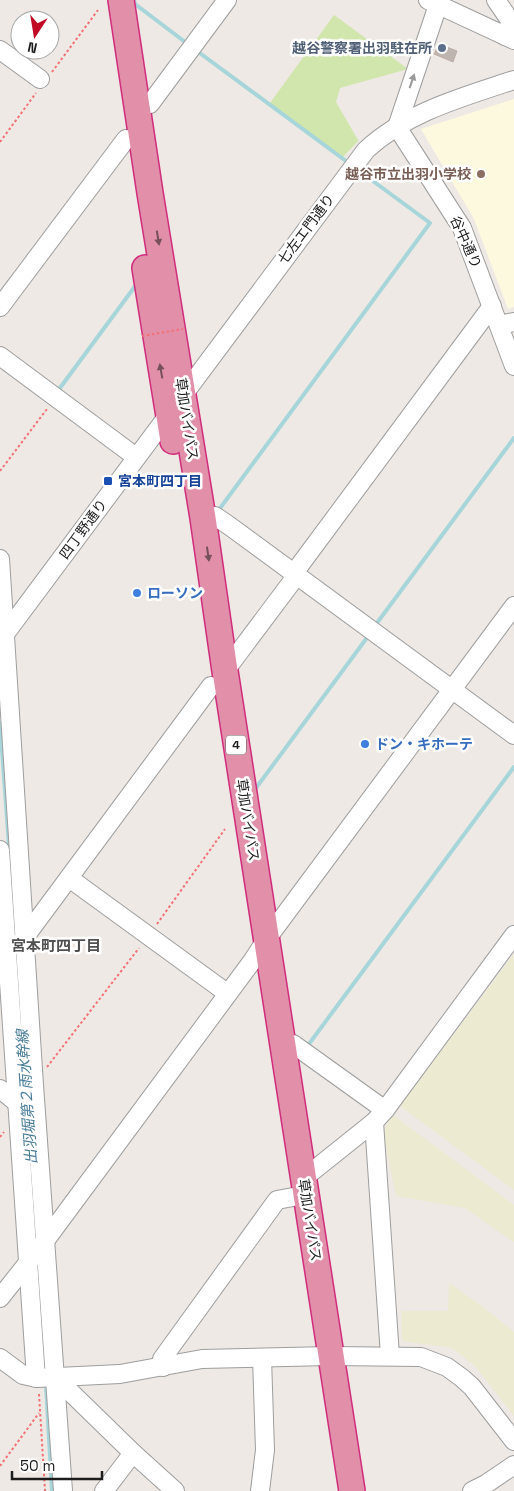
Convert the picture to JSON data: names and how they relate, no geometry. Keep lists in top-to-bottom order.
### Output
{
  "streets": {
    "highway": ["草加バイパス", "4"],
    "street": ["七左エ門通り", "谷中通り", "四丁野通り"]
  },
  "crossings": [
    ["七左エ門通り", "谷中通り"],
    ["七左エ門通り", "草加バイパス"],
    ["七左エ門通り", "四丁野通り"],
    ["草加バイパス", "四丁野通り"]
  ],
  "districts": ["宮本町四丁目"],
  "water": ["出羽堀第２雨水幹線"],
  "places": {
    "other": [
      "越谷警察署出羽駐在所",
      "越谷市立出羽小学校",
      "ローソン",
      "ドン・キホーテ"
    ],
    "transit": ["宮本町四丁目"]
  },
  "scale_bar": "50 m",
  "north": "bottom"
}
